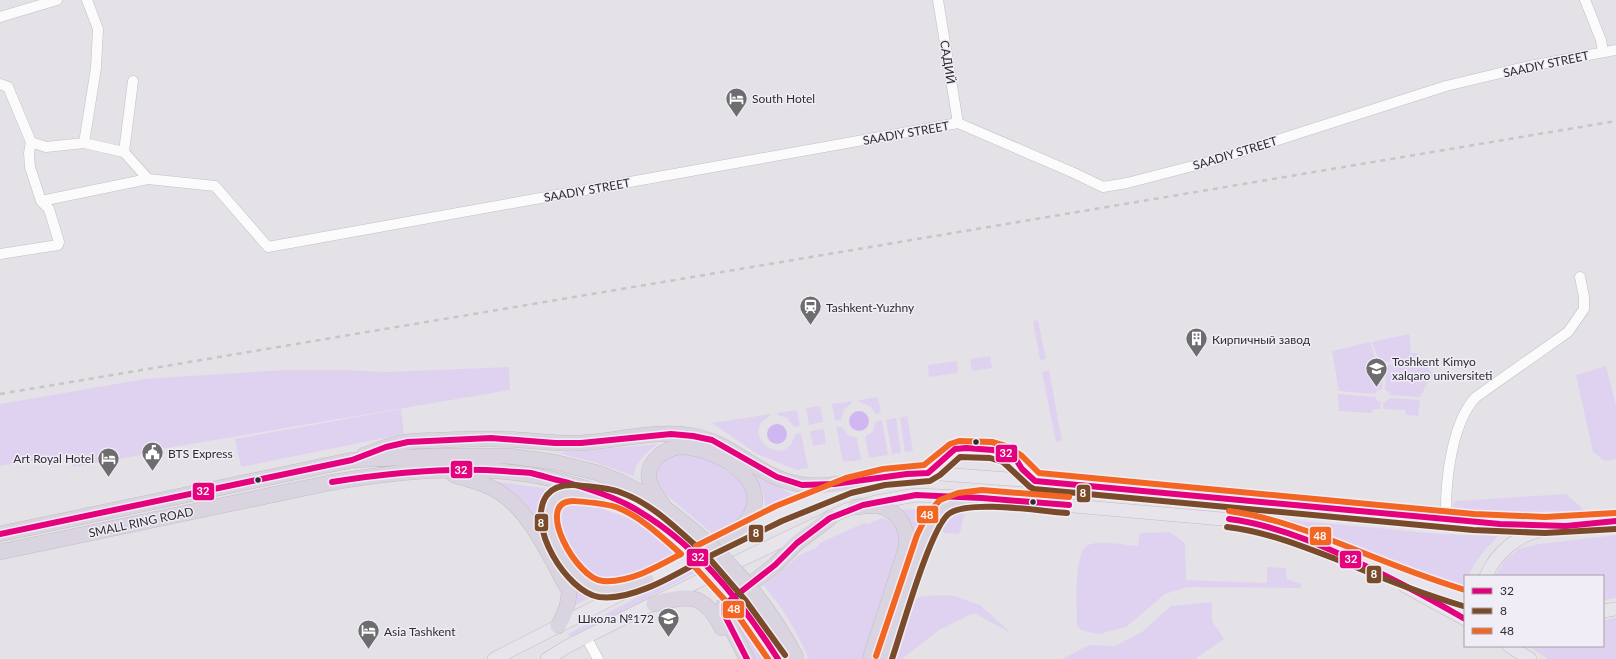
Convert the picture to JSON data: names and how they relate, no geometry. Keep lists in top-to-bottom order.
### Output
{
  "streets": {
    "highway": ["SMALL RING ROAD"],
    "street": ["САДИЙ", "SAADIY STREET"]
  },
  "crossings": [
    ["САДИЙ", "SAADIY STREET"]
  ],
  "places": {
    "hotel": ["South Hotel", "Art Royal Hotel", "Asia Tashkent"],
    "station": ["Tashkent-Yuzhny"],
    "building": ["Кирпичный завод"],
    "school or university": ["Toshkent Kimyo xalqaro universiteti", "Школа №172"],
    "public building": ["BTS Express"]
  },
  "lines": ["transit line 32", "transit line 48", "transit line 8"],
  "legend": ["32", "8", "48"]
}
